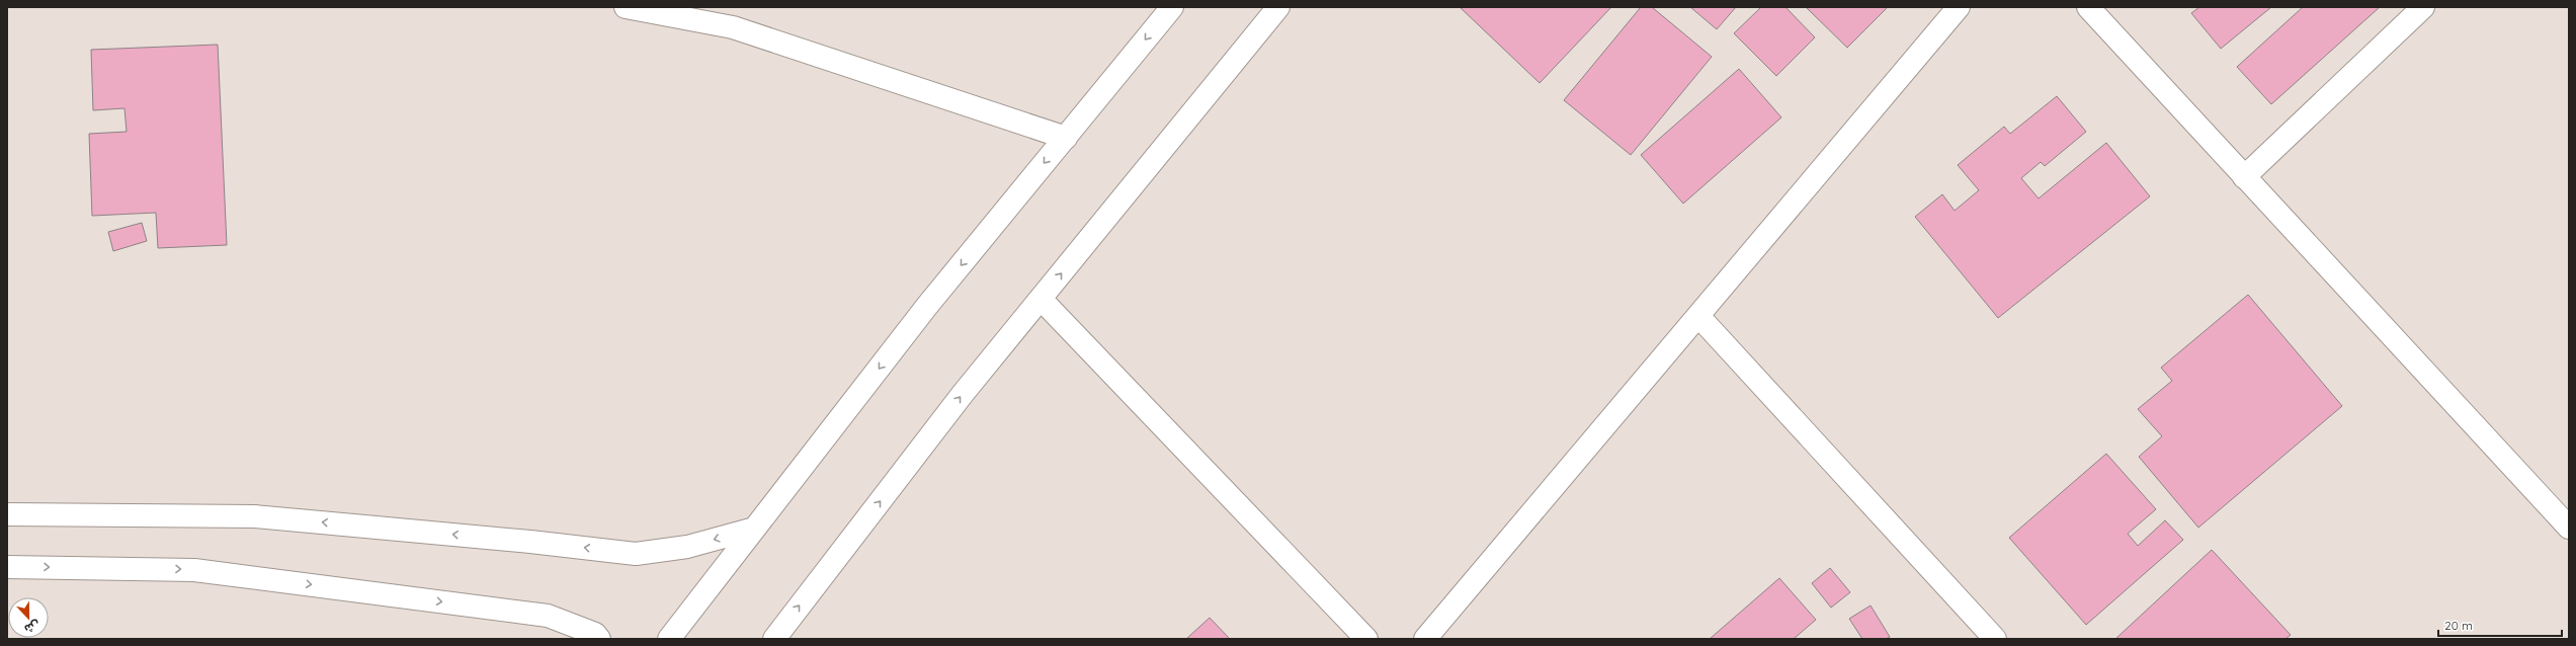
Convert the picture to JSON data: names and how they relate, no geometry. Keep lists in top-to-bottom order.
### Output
{
  "scale_bar": "20 m",
  "north": "bottom"
}
